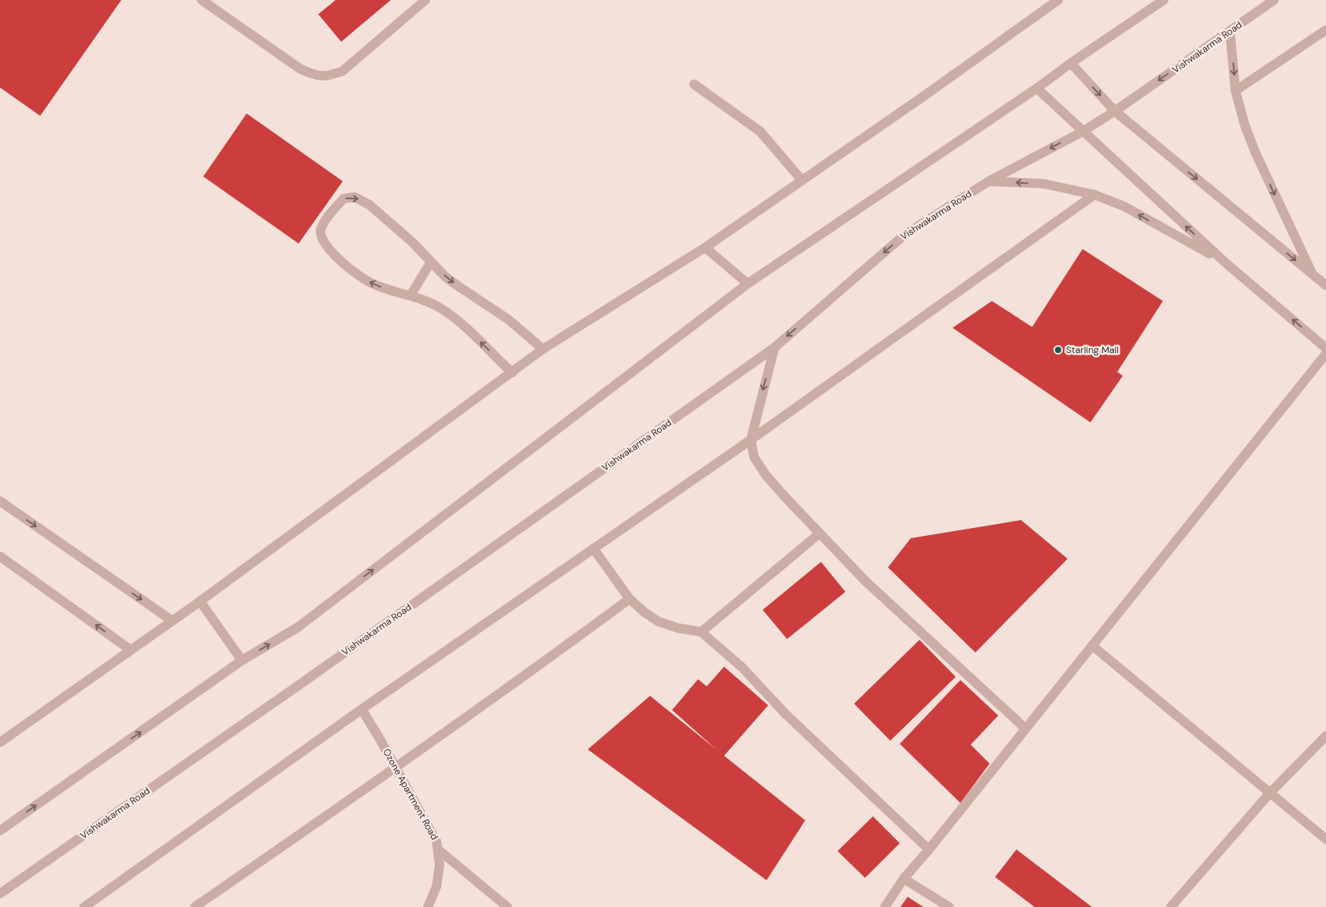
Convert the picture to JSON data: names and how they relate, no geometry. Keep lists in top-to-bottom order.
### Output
{
  "streets": {
    "street": ["Vishwakarma Road", "Ozone Apartment Road"]
  },
  "places": ["Starling Mall"]
}
